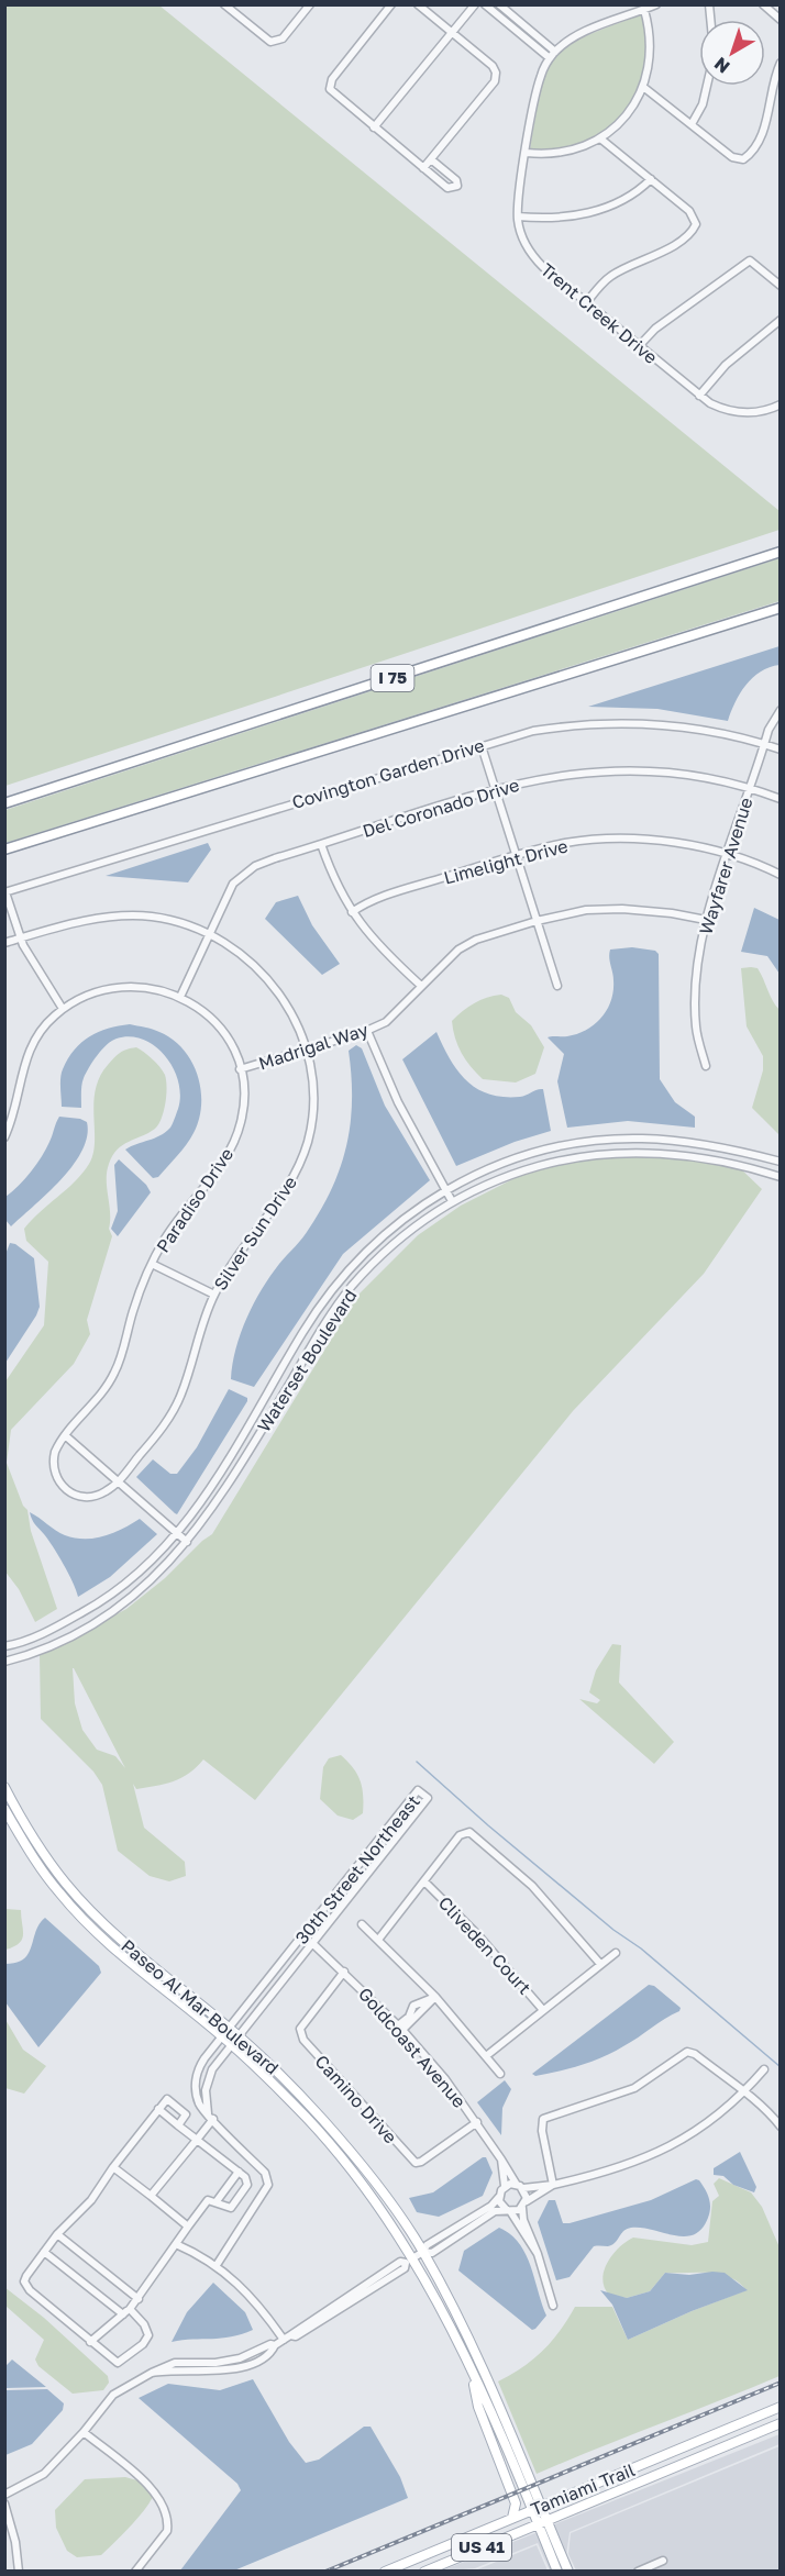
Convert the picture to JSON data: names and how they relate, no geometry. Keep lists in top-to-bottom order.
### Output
{
  "streets": {
    "highway": ["I 75"],
    "main road": ["Paseo Al Mar Boulevard", "Tamiami Trail", "US 41"],
    "street": [
      "Trent Creek Drive",
      "Covington Garden Drive",
      "Del Coronado Drive",
      "Limelight Drive",
      "Wayfarer Avenue",
      "Madrigal Way",
      "Paradiso Drive",
      "Silver Sun Drive",
      "Waterset Boulevard",
      "30th Street Northeast",
      "Cliveden Court",
      "Goldcoast Avenue",
      "Camino Drive"
    ]
  },
  "crossings": [
    ["Covington Garden Drive", "Wayfarer Avenue"],
    ["Del Coronado Drive", "Wayfarer Avenue"],
    ["Del Coronado Drive", "Paradiso Drive"],
    ["Del Coronado Drive", "Silver Sun Drive"],
    ["Limelight Drive", "Wayfarer Avenue"],
    ["Wayfarer Avenue", "Madrigal Way"],
    ["Madrigal Way", "Paradiso Drive"],
    ["Madrigal Way", "Silver Sun Drive"],
    ["Paradiso Drive", "Silver Sun Drive"],
    ["30th Street Northeast", "Paseo Al Mar Boulevard"],
    ["30th Street Northeast", "Goldcoast Avenue"],
    ["Paseo Al Mar Boulevard", "Tamiami Trail"],
    ["Goldcoast Avenue", "Camino Drive"]
  ],
  "north": "bottom left"
}
